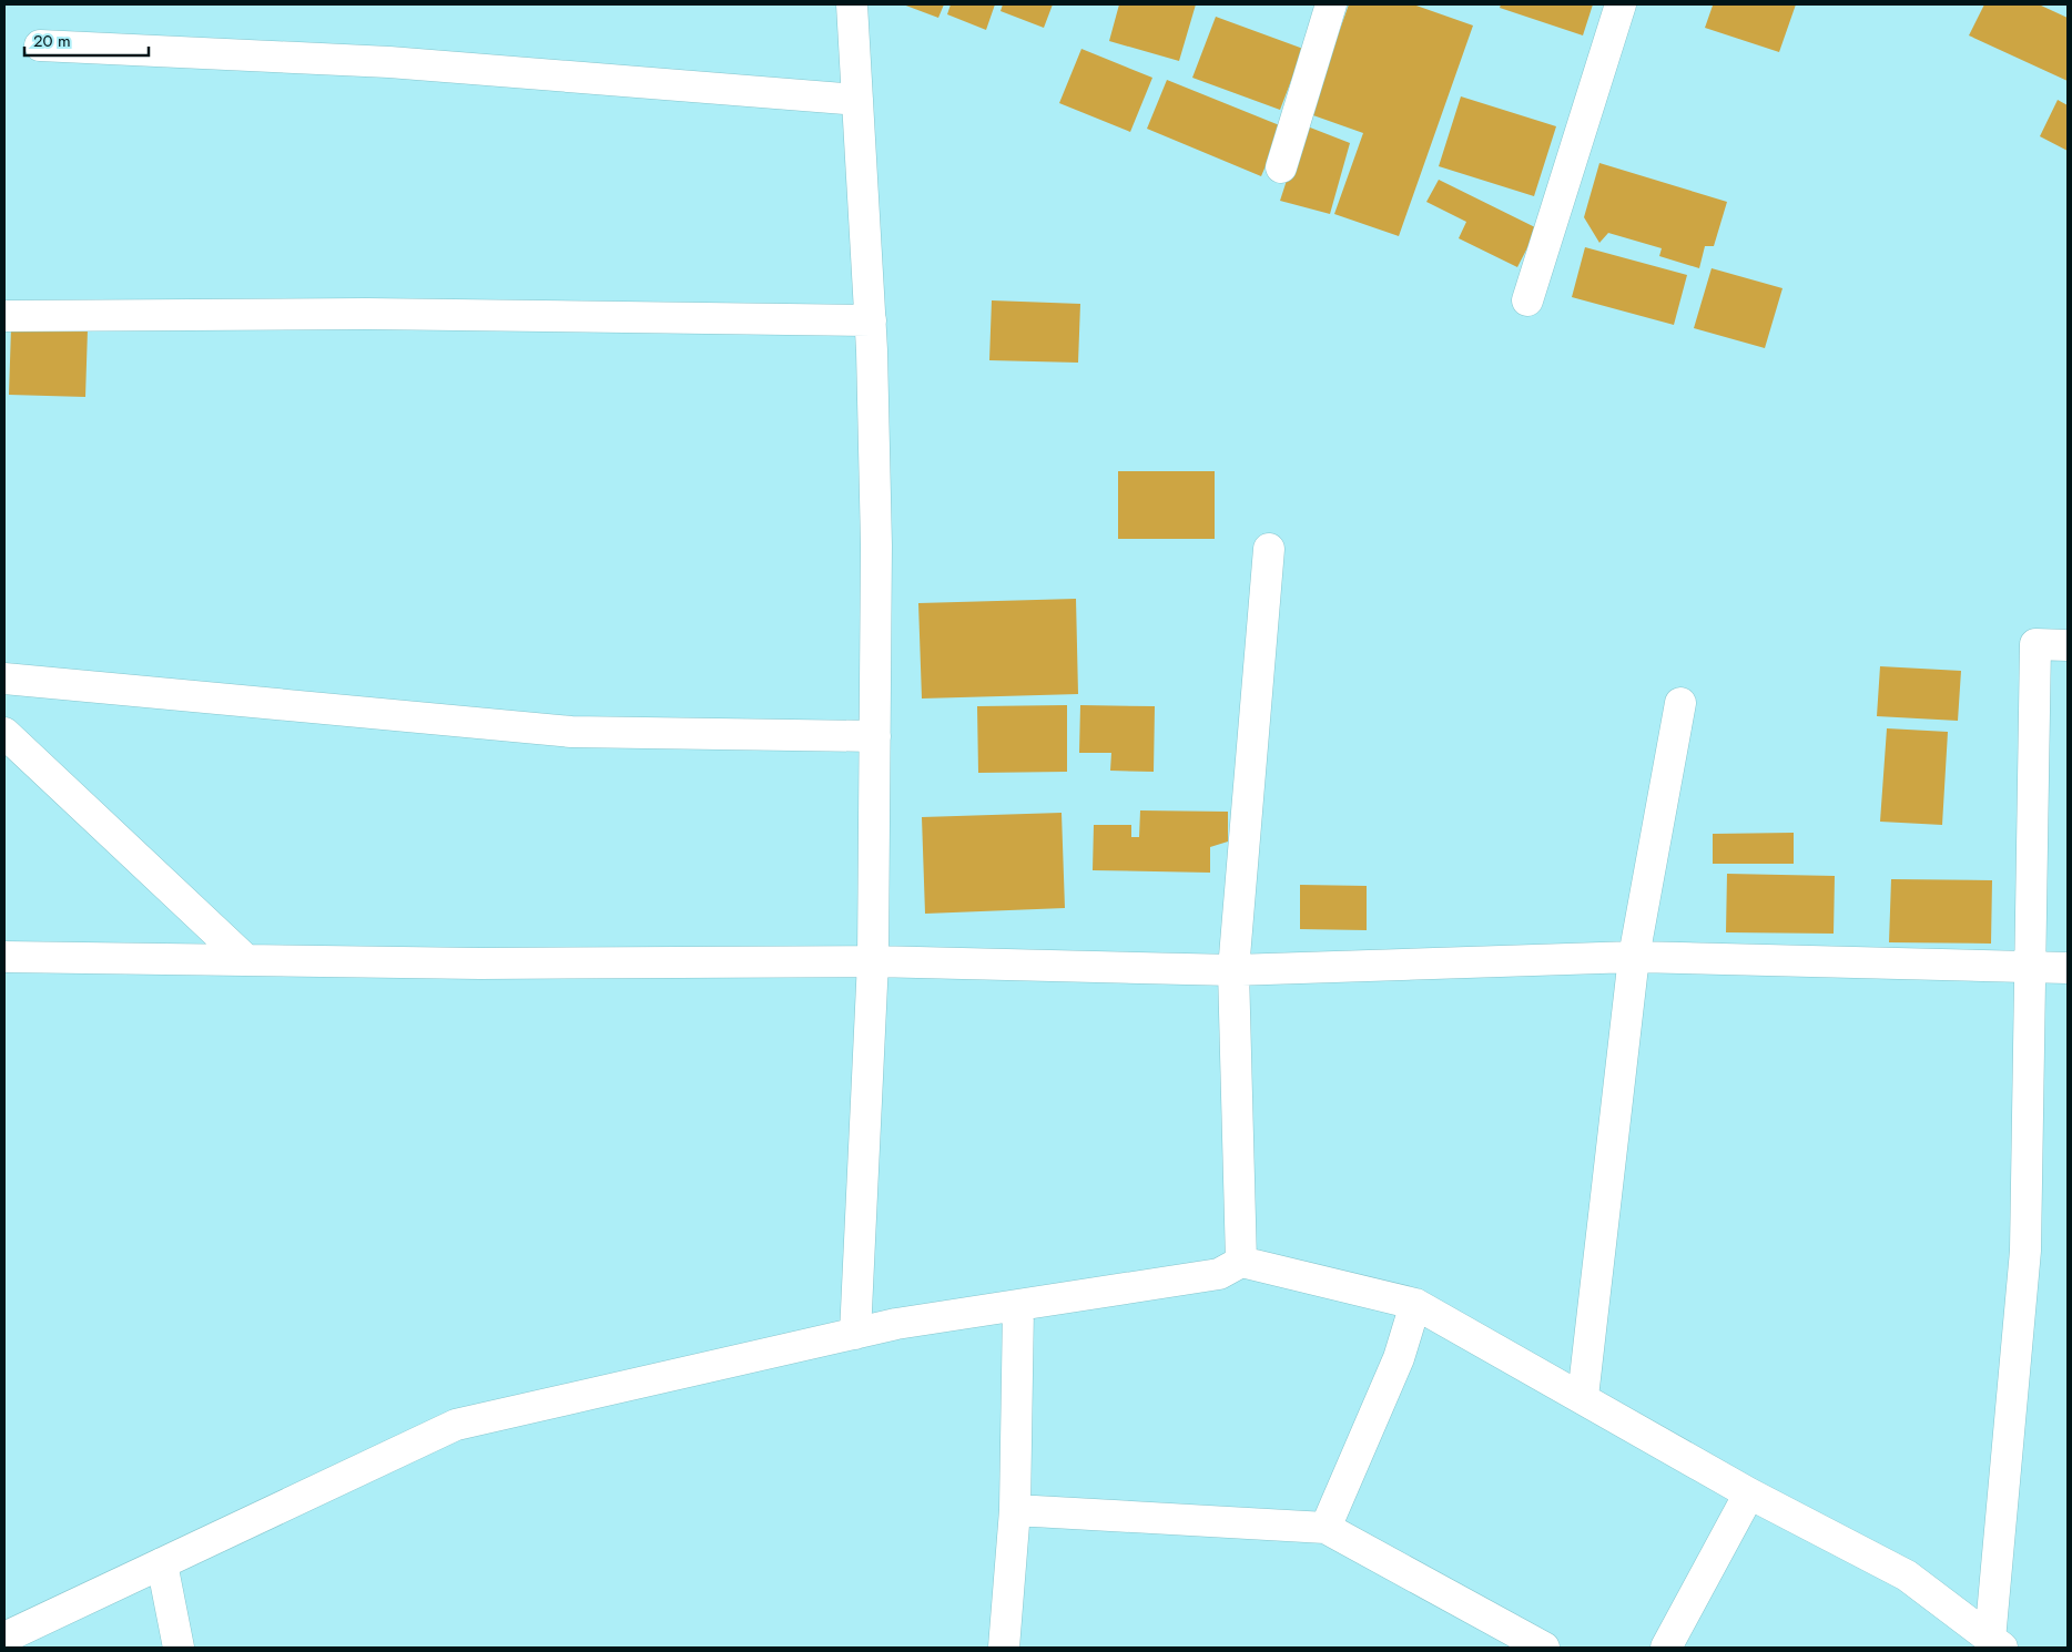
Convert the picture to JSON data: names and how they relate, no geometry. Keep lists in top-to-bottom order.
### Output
{
  "scale_bar": "20 m"
}
